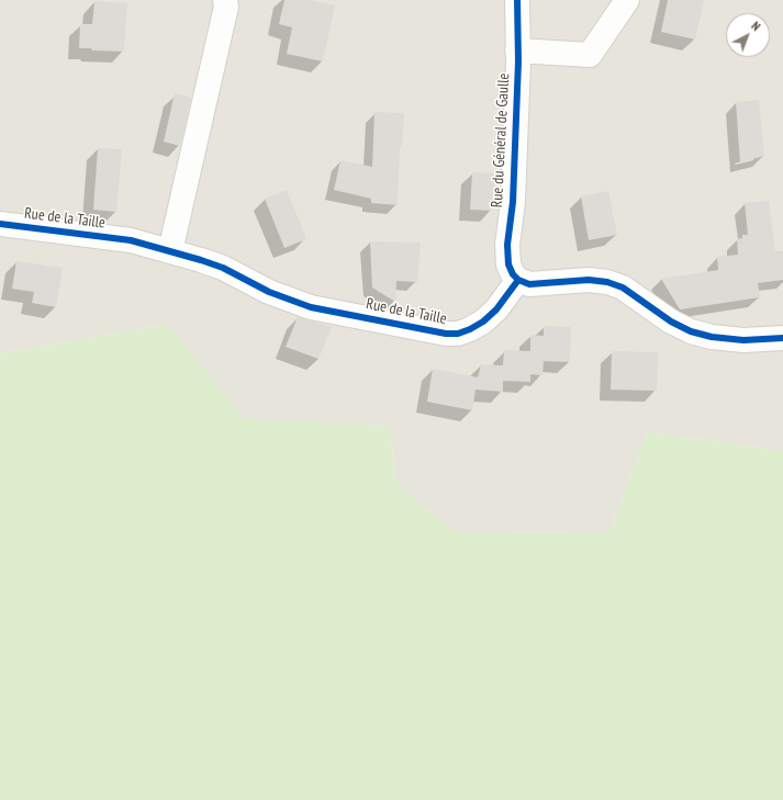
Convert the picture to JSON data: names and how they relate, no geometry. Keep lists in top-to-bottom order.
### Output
{
  "streets": {
    "street": ["Rue du Général de Gaulle", "Rue de la Taille"]
  },
  "crossings": [
    ["Rue du Général de Gaulle", "Rue de la Taille"]
  ],
  "north": "top right"
}
